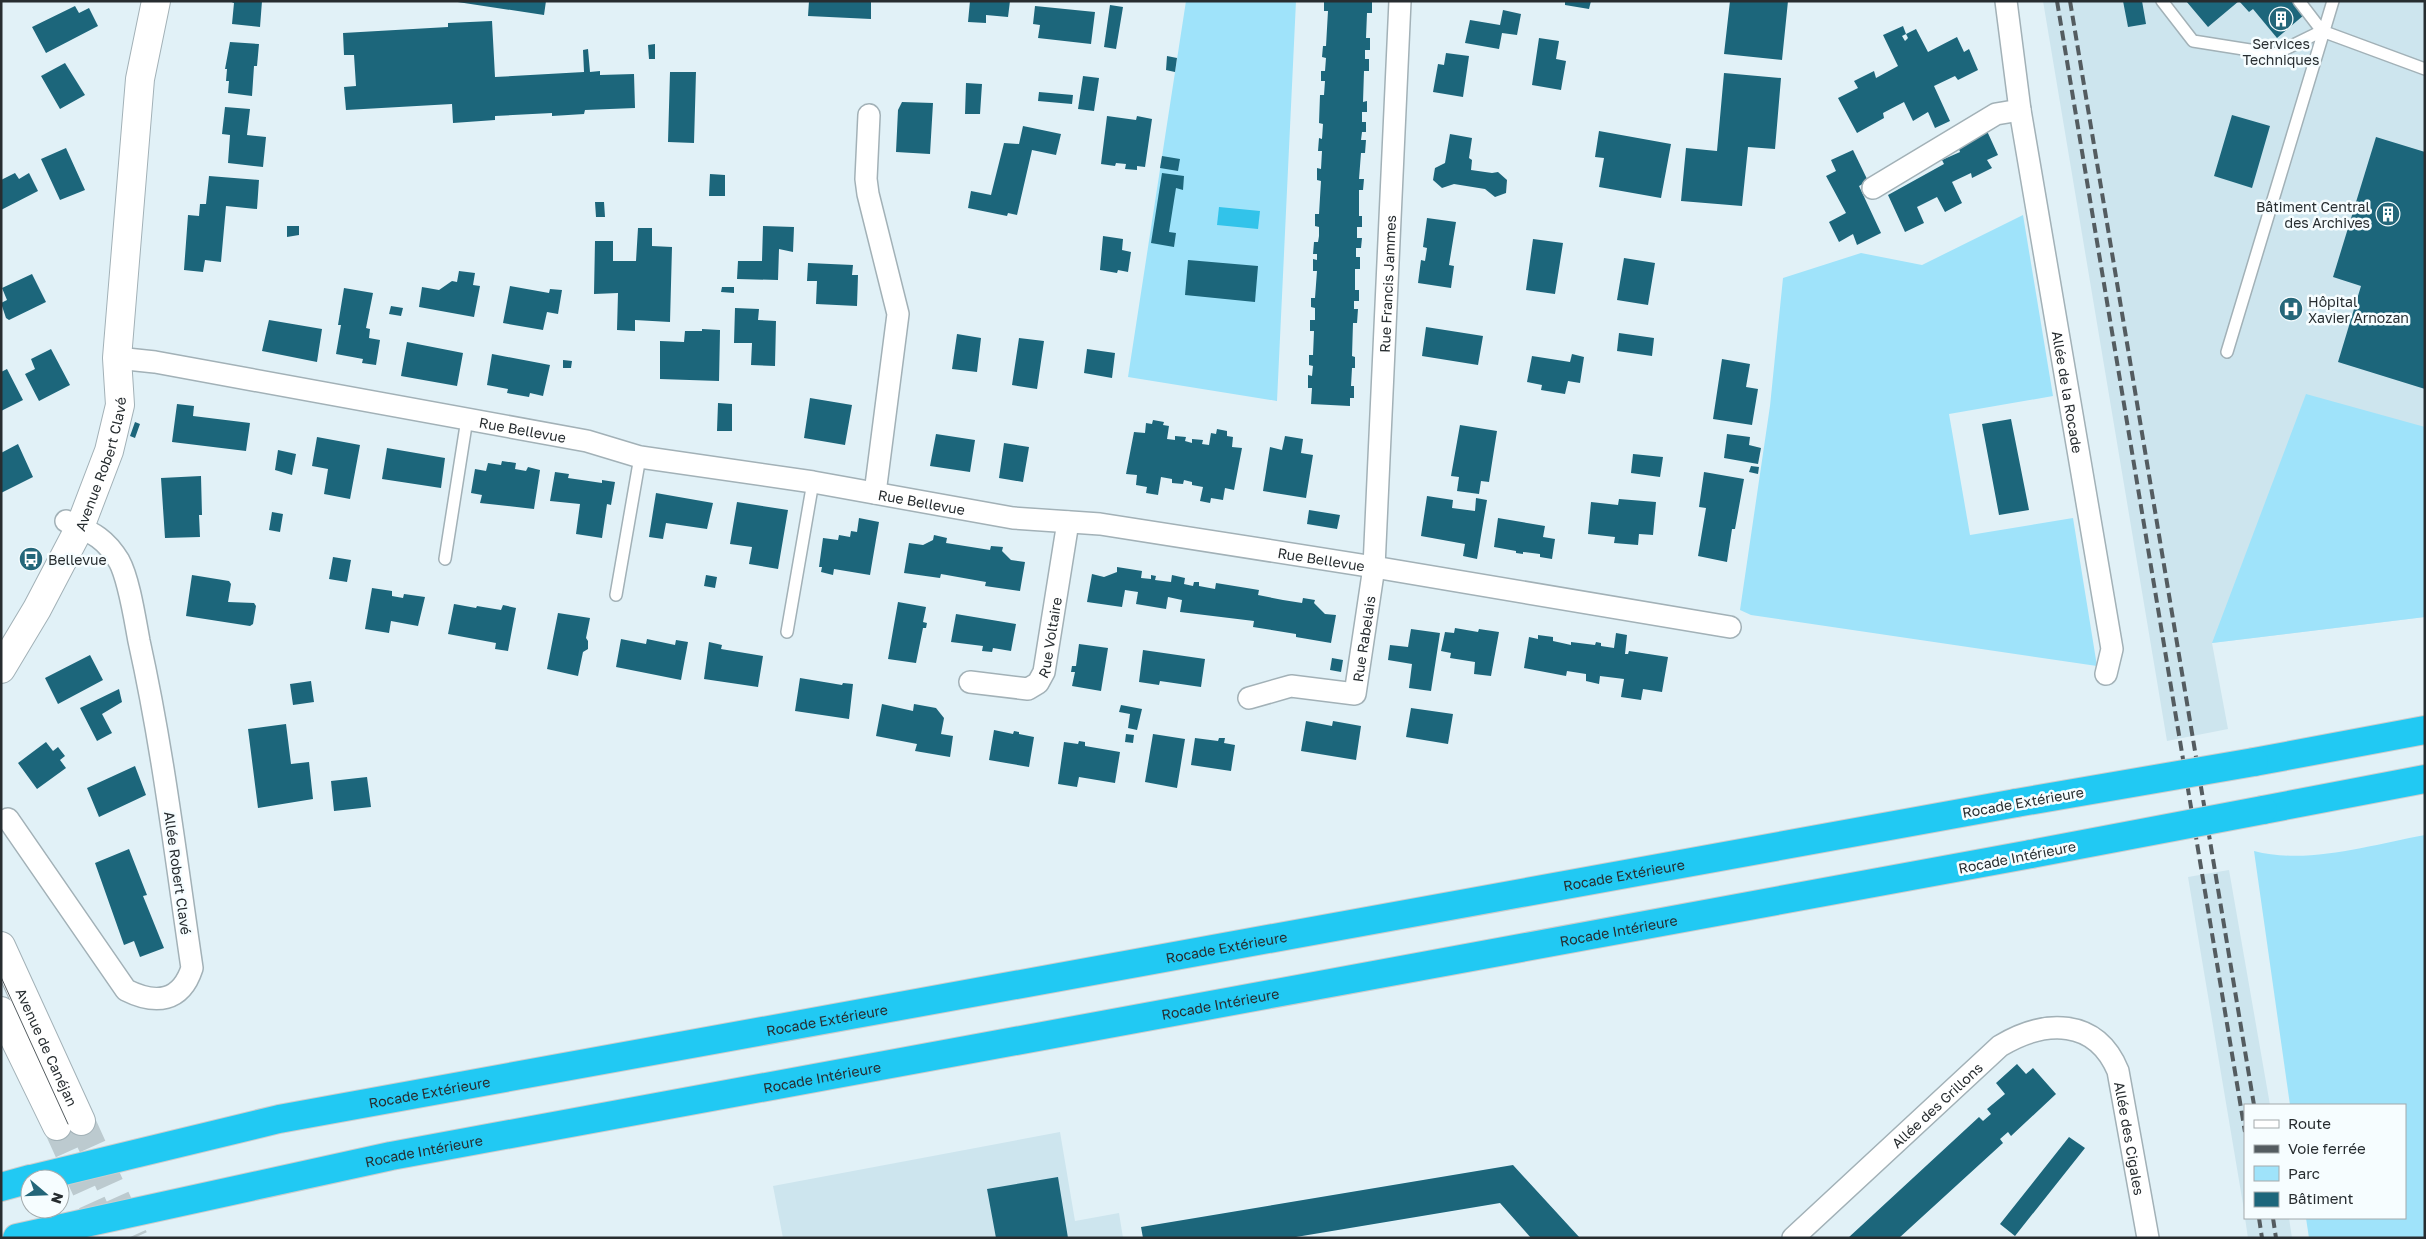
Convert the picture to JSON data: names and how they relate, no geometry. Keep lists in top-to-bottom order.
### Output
{
  "streets": {
    "highway": ["Rocade Extérieure", "Rocade Intérieure"],
    "street": [
      "Rue Francis Jammes",
      "Allée de la Rocade",
      "Rue Bellevue",
      "Avenue Robert Clavé",
      "Rue Voltaire",
      "Rue Rabelais",
      "Allée Robert Clavé",
      "Avenue de Canéjan",
      "Allée des Grillons",
      "Allée des Cigales"
    ]
  },
  "crossings": [
    ["Rue Francis Jammes", "Rue Bellevue"],
    ["Rue Francis Jammes", "Rue Rabelais"],
    ["Rue Bellevue", "Avenue Robert Clavé"],
    ["Rue Bellevue", "Rue Voltaire"],
    ["Rue Bellevue", "Rue Rabelais"],
    ["Avenue Robert Clavé", "Allée Robert Clavé"],
    ["Allée des Grillons", "Allée des Cigales"]
  ],
  "places": {
    "building": ["Services Techniques", "Bâtiment Central des Archives"],
    "hospital": ["Hôpital Xavier Arnozan"],
    "bus stop": ["Bellevue"]
  },
  "legend": [
    "Route",
    "Voie ferrée",
    "Parc",
    "Bâtiment"
  ],
  "north": "right"
}
